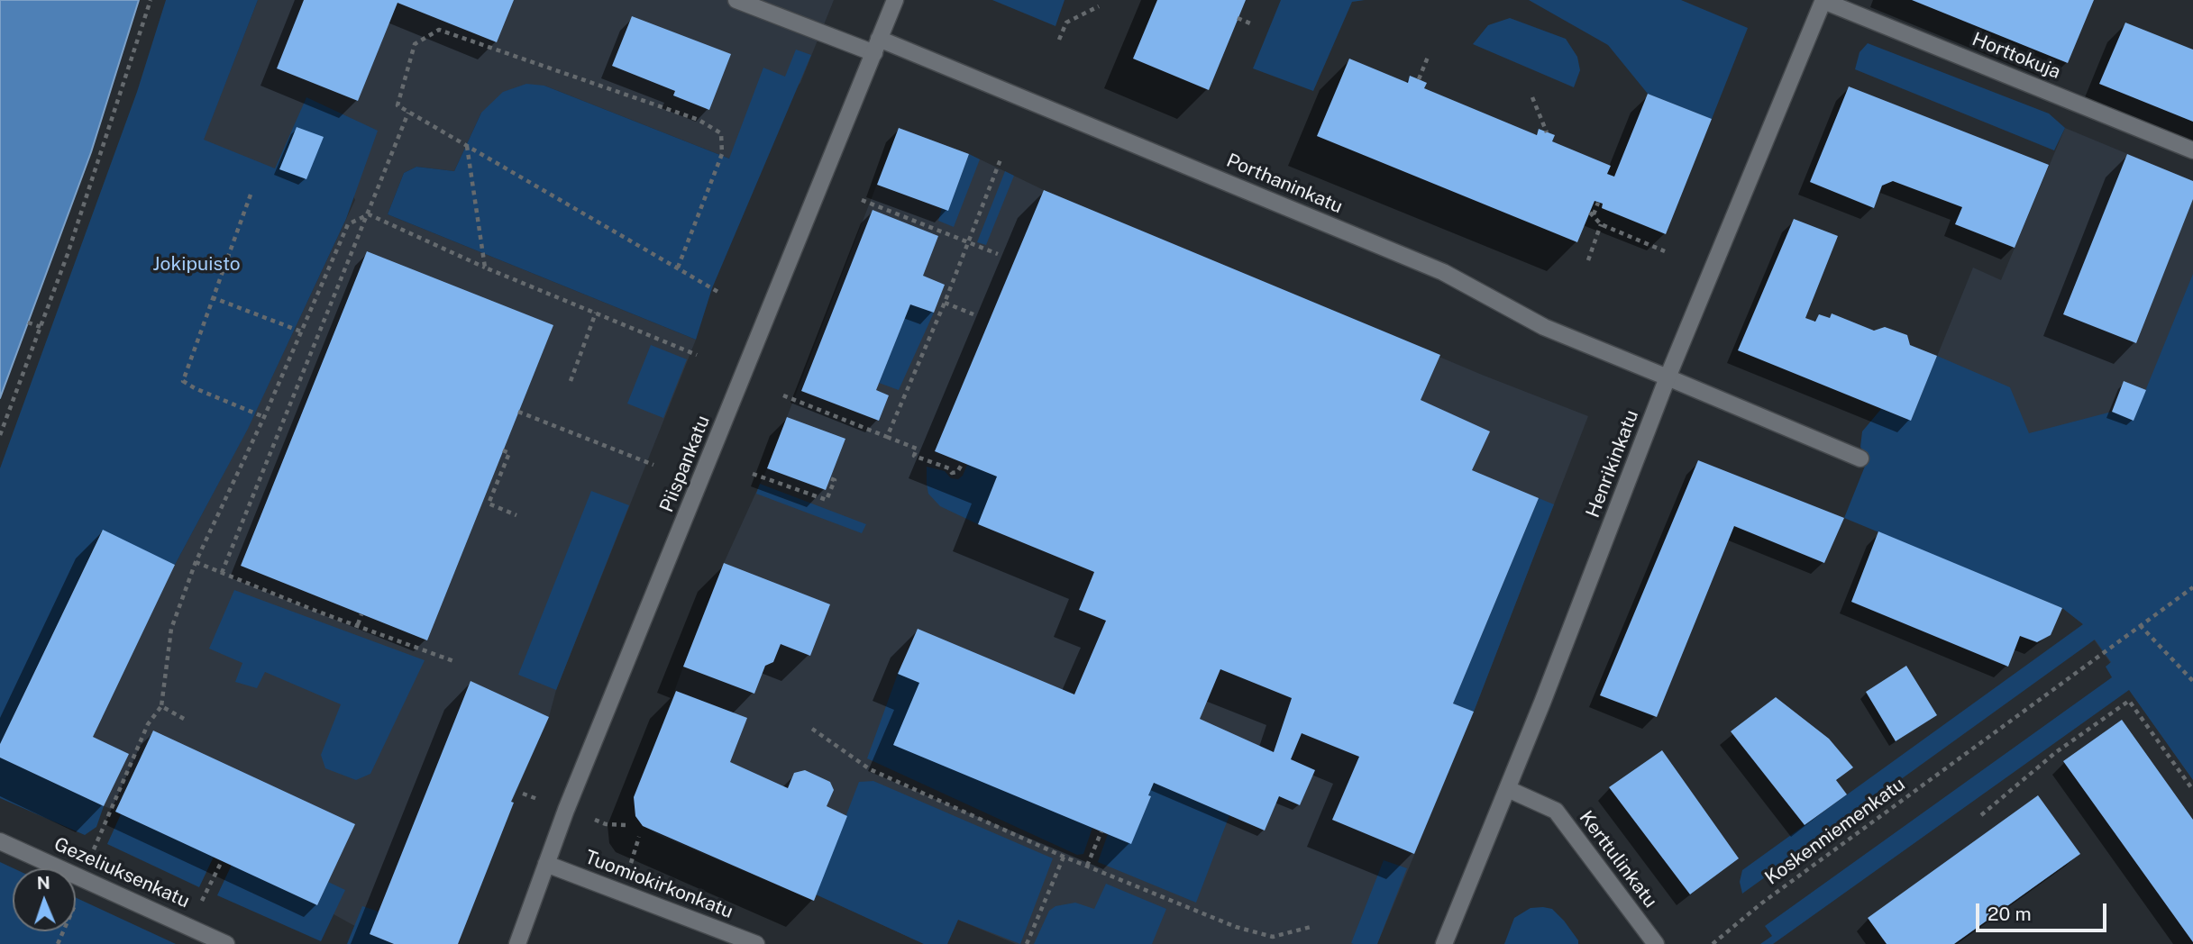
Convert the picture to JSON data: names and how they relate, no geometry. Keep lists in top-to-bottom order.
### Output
{
  "streets": {
    "street": [
      "Horttokuja",
      "Porthaninkatu",
      "Piispankatu",
      "Henrikinkatu",
      "Kerttulinkatu",
      "Gezeliuksenkatu",
      "Tuomiokirkonkatu"
    ],
    "path": ["Koskenniemenkatu"]
  },
  "crossings": [
    ["Horttokuja", "Henrikinkatu"],
    ["Porthaninkatu", "Piispankatu"],
    ["Porthaninkatu", "Henrikinkatu"],
    ["Piispankatu", "Tuomiokirkonkatu"],
    ["Henrikinkatu", "Kerttulinkatu"]
  ],
  "parks": ["Jokipuisto"],
  "scale_bar": "20 m",
  "north": "top"
}
